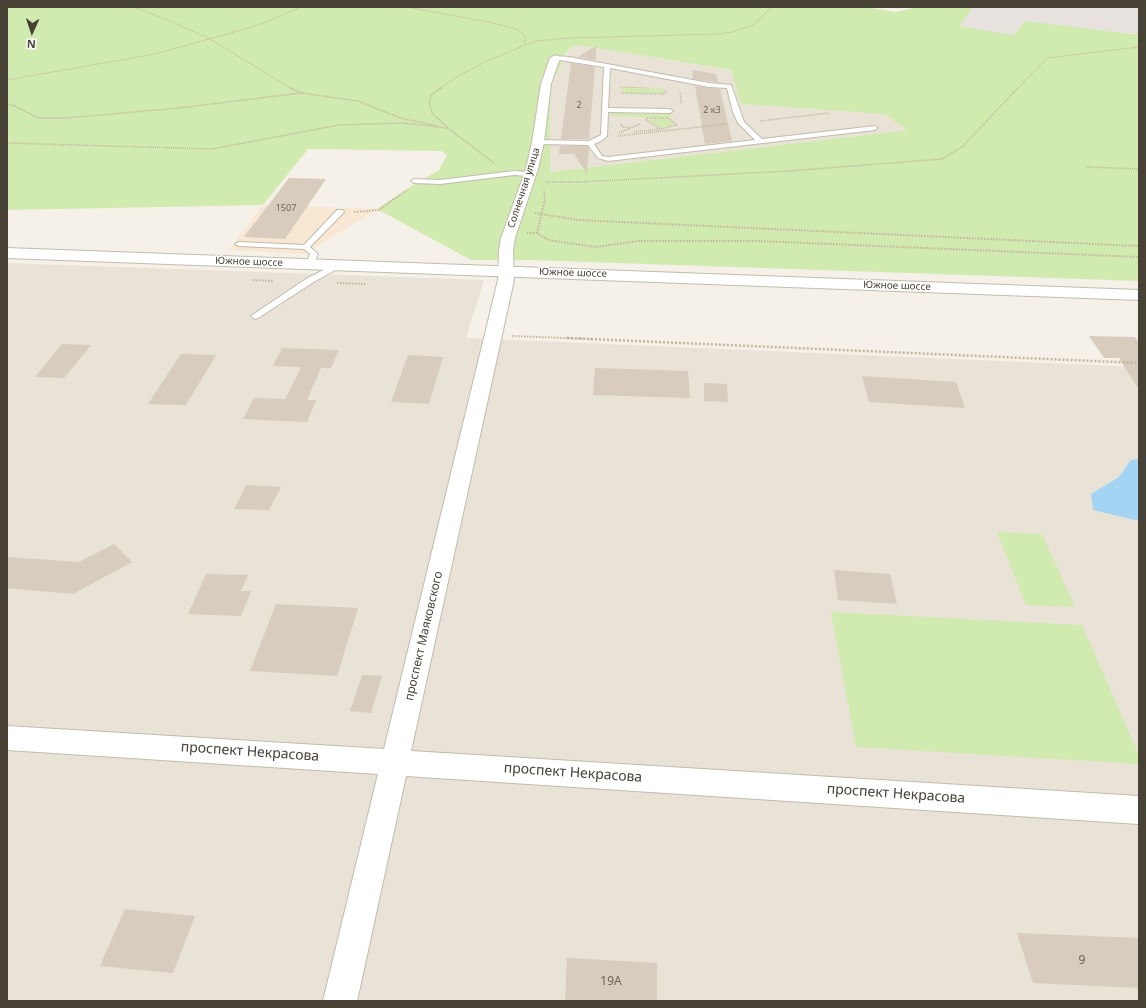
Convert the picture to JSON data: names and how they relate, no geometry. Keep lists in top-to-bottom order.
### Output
{
  "streets": {
    "street": [
      "Солнечная улица",
      "Южное шоссе",
      "проспект Маяковского",
      "проспект Некрасова"
    ]
  },
  "crossings": [
    ["Солнечная улица", "Южное шоссе"],
    ["Солнечная улица", "проспект Маяковского"],
    ["Южное шоссе", "проспект Маяковского"],
    ["проспект Маяковского", "проспект Некрасова"]
  ],
  "house_numbers": [
    "2",
    "2 к3",
    "1507",
    "9",
    "19А"
  ],
  "north": "bottom"
}
